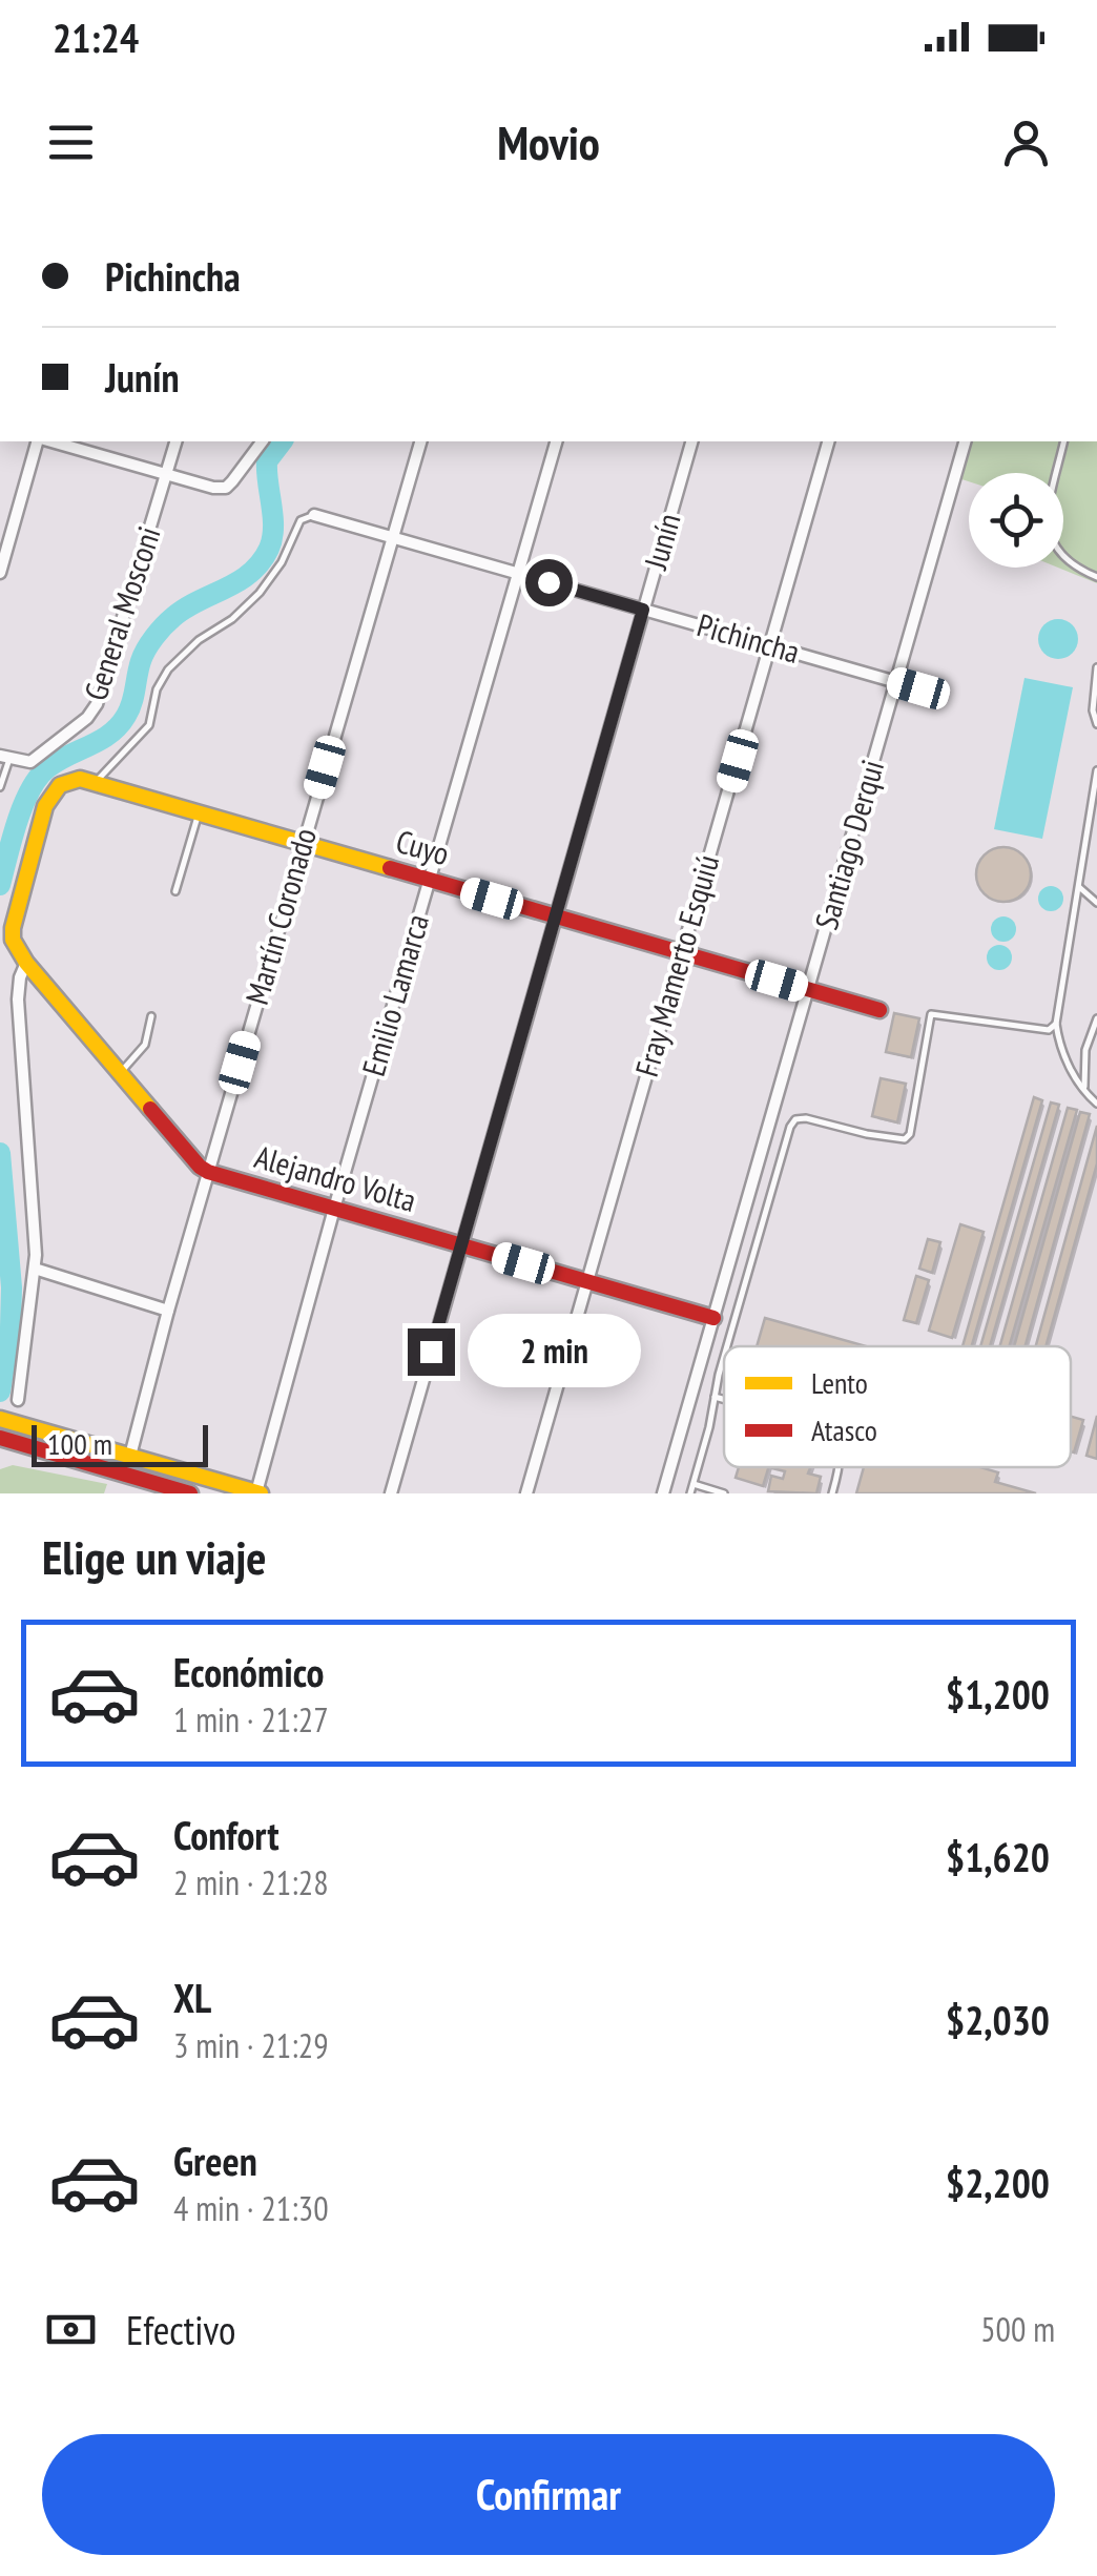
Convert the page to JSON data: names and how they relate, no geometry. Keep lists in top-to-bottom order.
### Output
{
  "streets": {
    "street": [
      "Junín",
      "General Mosconi",
      "Pichincha",
      "Santiago Derqui",
      "Cuyo",
      "Martín Coronado",
      "Fray Mamerto Esquiú",
      "Emilio Lamarca",
      "Alejandro Volta"
    ]
  },
  "crossings": [
    ["Junín", "Pichincha"],
    ["Junín", "Cuyo"],
    ["Junín", "Alejandro Volta"],
    ["Pichincha", "Santiago Derqui"],
    ["Pichincha", "Martín Coronado"],
    ["Pichincha", "Fray Mamerto Esquiú"],
    ["Pichincha", "Emilio Lamarca"],
    ["Santiago Derqui", "Cuyo"],
    ["Santiago Derqui", "Alejandro Volta"],
    ["Cuyo", "Martín Coronado"],
    ["Cuyo", "Fray Mamerto Esquiú"],
    ["Cuyo", "Emilio Lamarca"],
    ["Cuyo", "Alejandro Volta"],
    ["Martín Coronado", "Alejandro Volta"],
    ["Fray Mamerto Esquiú", "Alejandro Volta"],
    ["Emilio Lamarca", "Alejandro Volta"]
  ],
  "legend": ["Lento", "Atasco"],
  "scale_bar": "100 m",
  "page": {
    "status": "21:24",
    "header": "Movio",
    "banner": ["Pichincha", "Junín"],
    "bubble": "2 min",
    "scale": "100 m",
    "heading": "Elige un viaje",
    "list": [
      {
        "name": "Económico",
        "note": "1 min · 21:27",
        "value": "$1,200"
      },
      {
        "name": "Confort",
        "note": "2 min · 21:28",
        "value": "$1,620"
      },
      {
        "name": "XL",
        "note": "3 min · 21:29",
        "value": "$2,030"
      },
      {
        "name": "Green",
        "note": "4 min · 21:30",
        "value": "$2,200"
      }
    ],
    "pay": ["Efectivo", "500 m"],
    "buttons": "Confirmar"
  }
}
